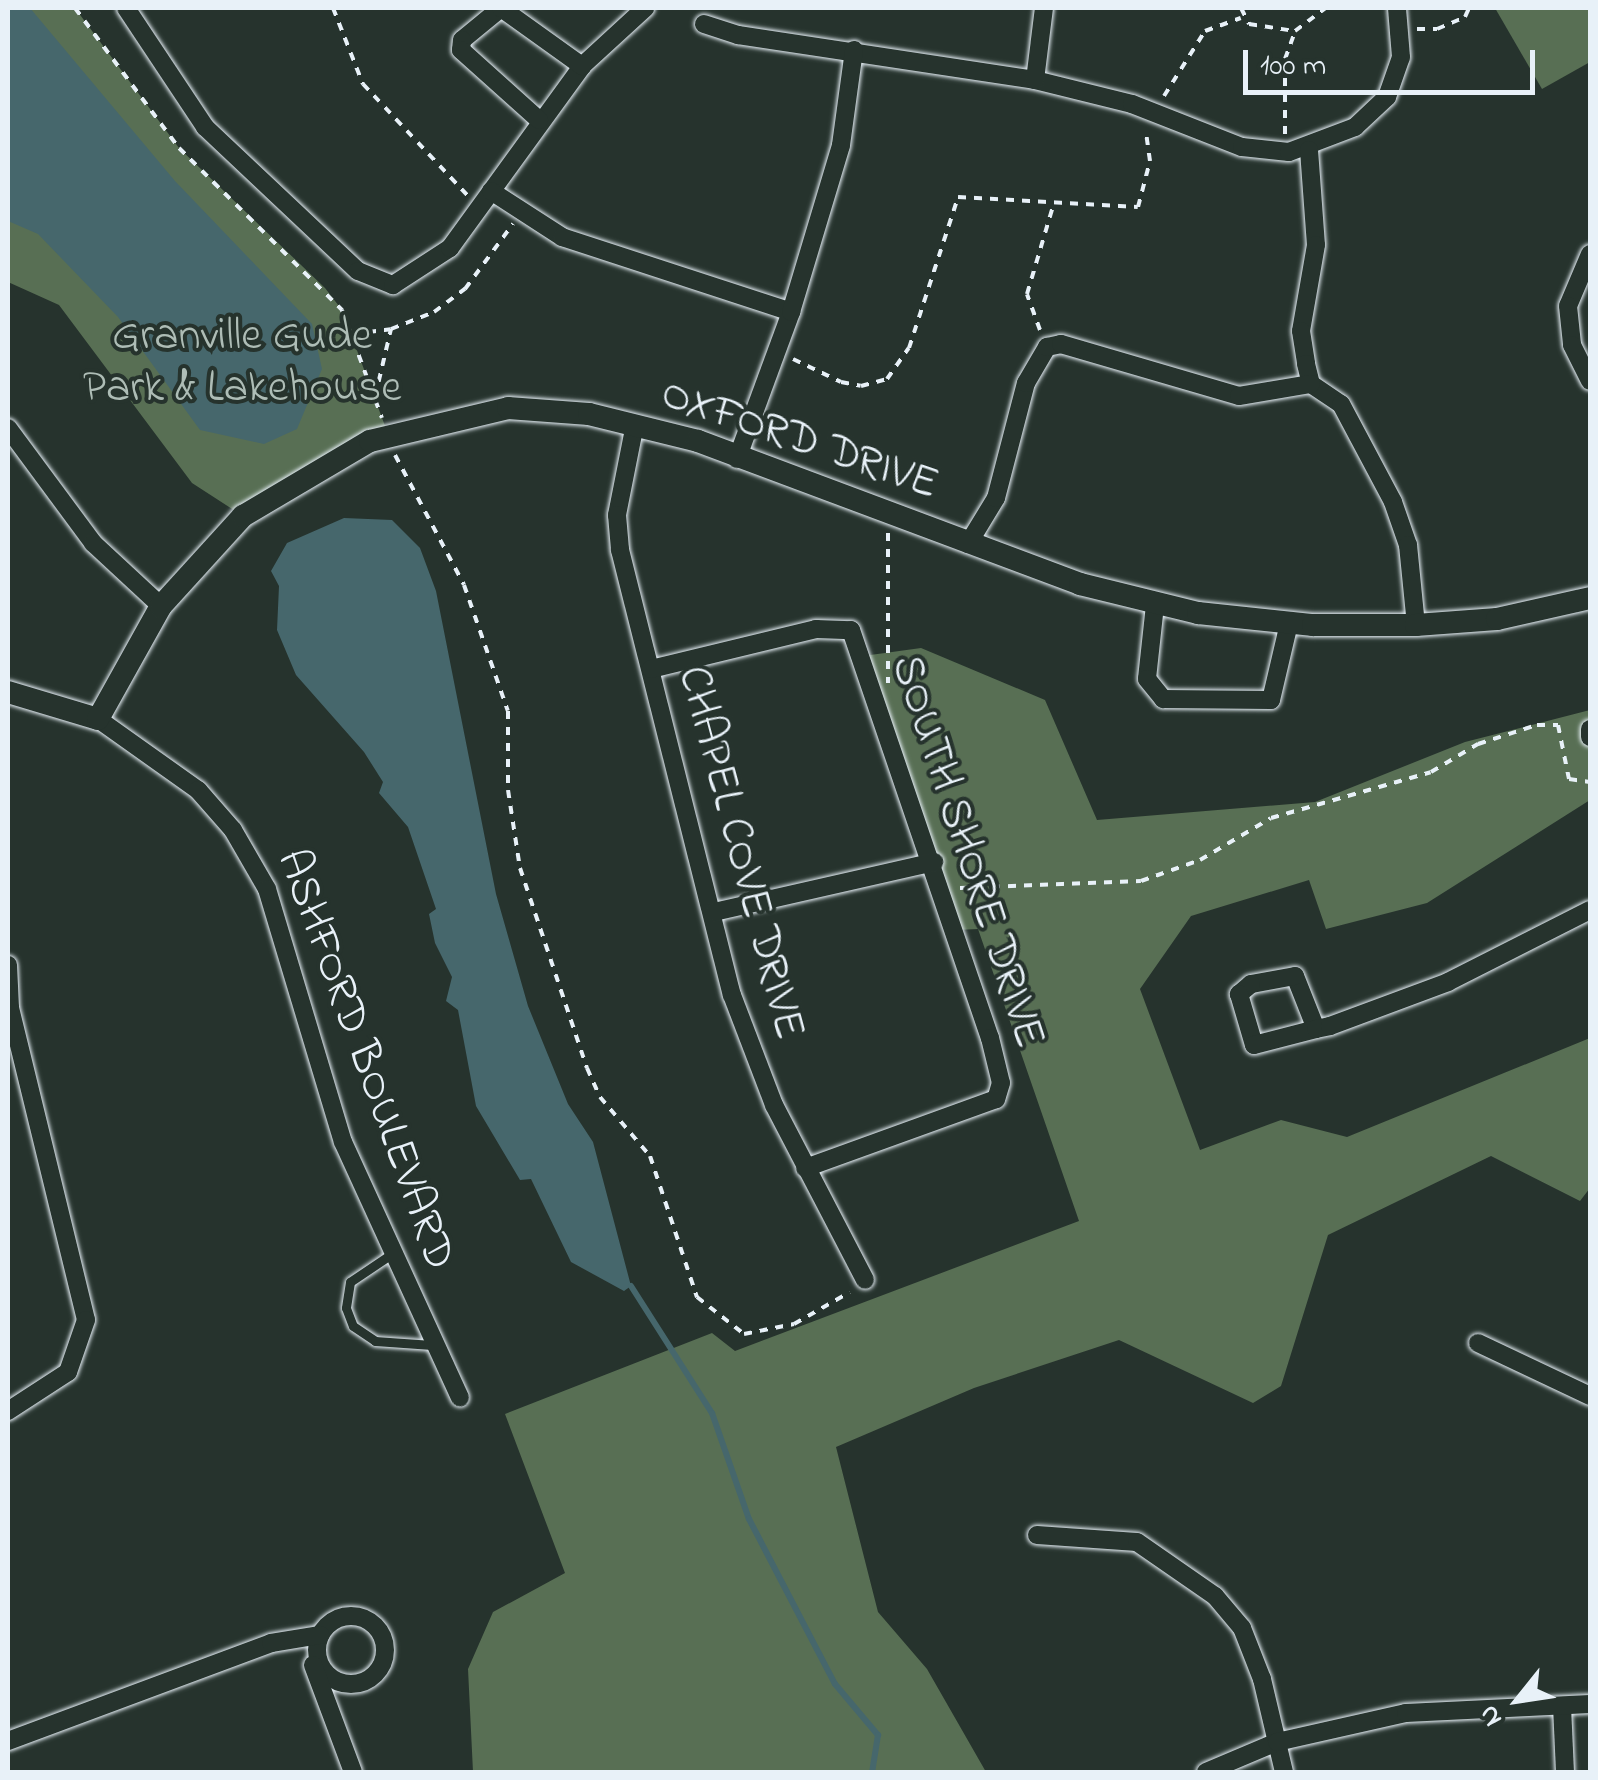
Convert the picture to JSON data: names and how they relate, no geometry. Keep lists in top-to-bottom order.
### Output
{
  "streets": {
    "street": [
      "OXFORD DRIVE",
      "SOUTH SHORE DRIVE",
      "CHAPEL COVE DRIVE",
      "ASHFORD BOULEVARD"
    ]
  },
  "crossings": [
    ["OXFORD DRIVE", "CHAPEL COVE DRIVE"],
    ["OXFORD DRIVE", "ASHFORD BOULEVARD"],
    ["SOUTH SHORE DRIVE", "CHAPEL COVE DRIVE"]
  ],
  "parks": ["Granville Gude Park & Lakehouse"],
  "scale_bar": "100 m",
  "north": "bottom left"
}
